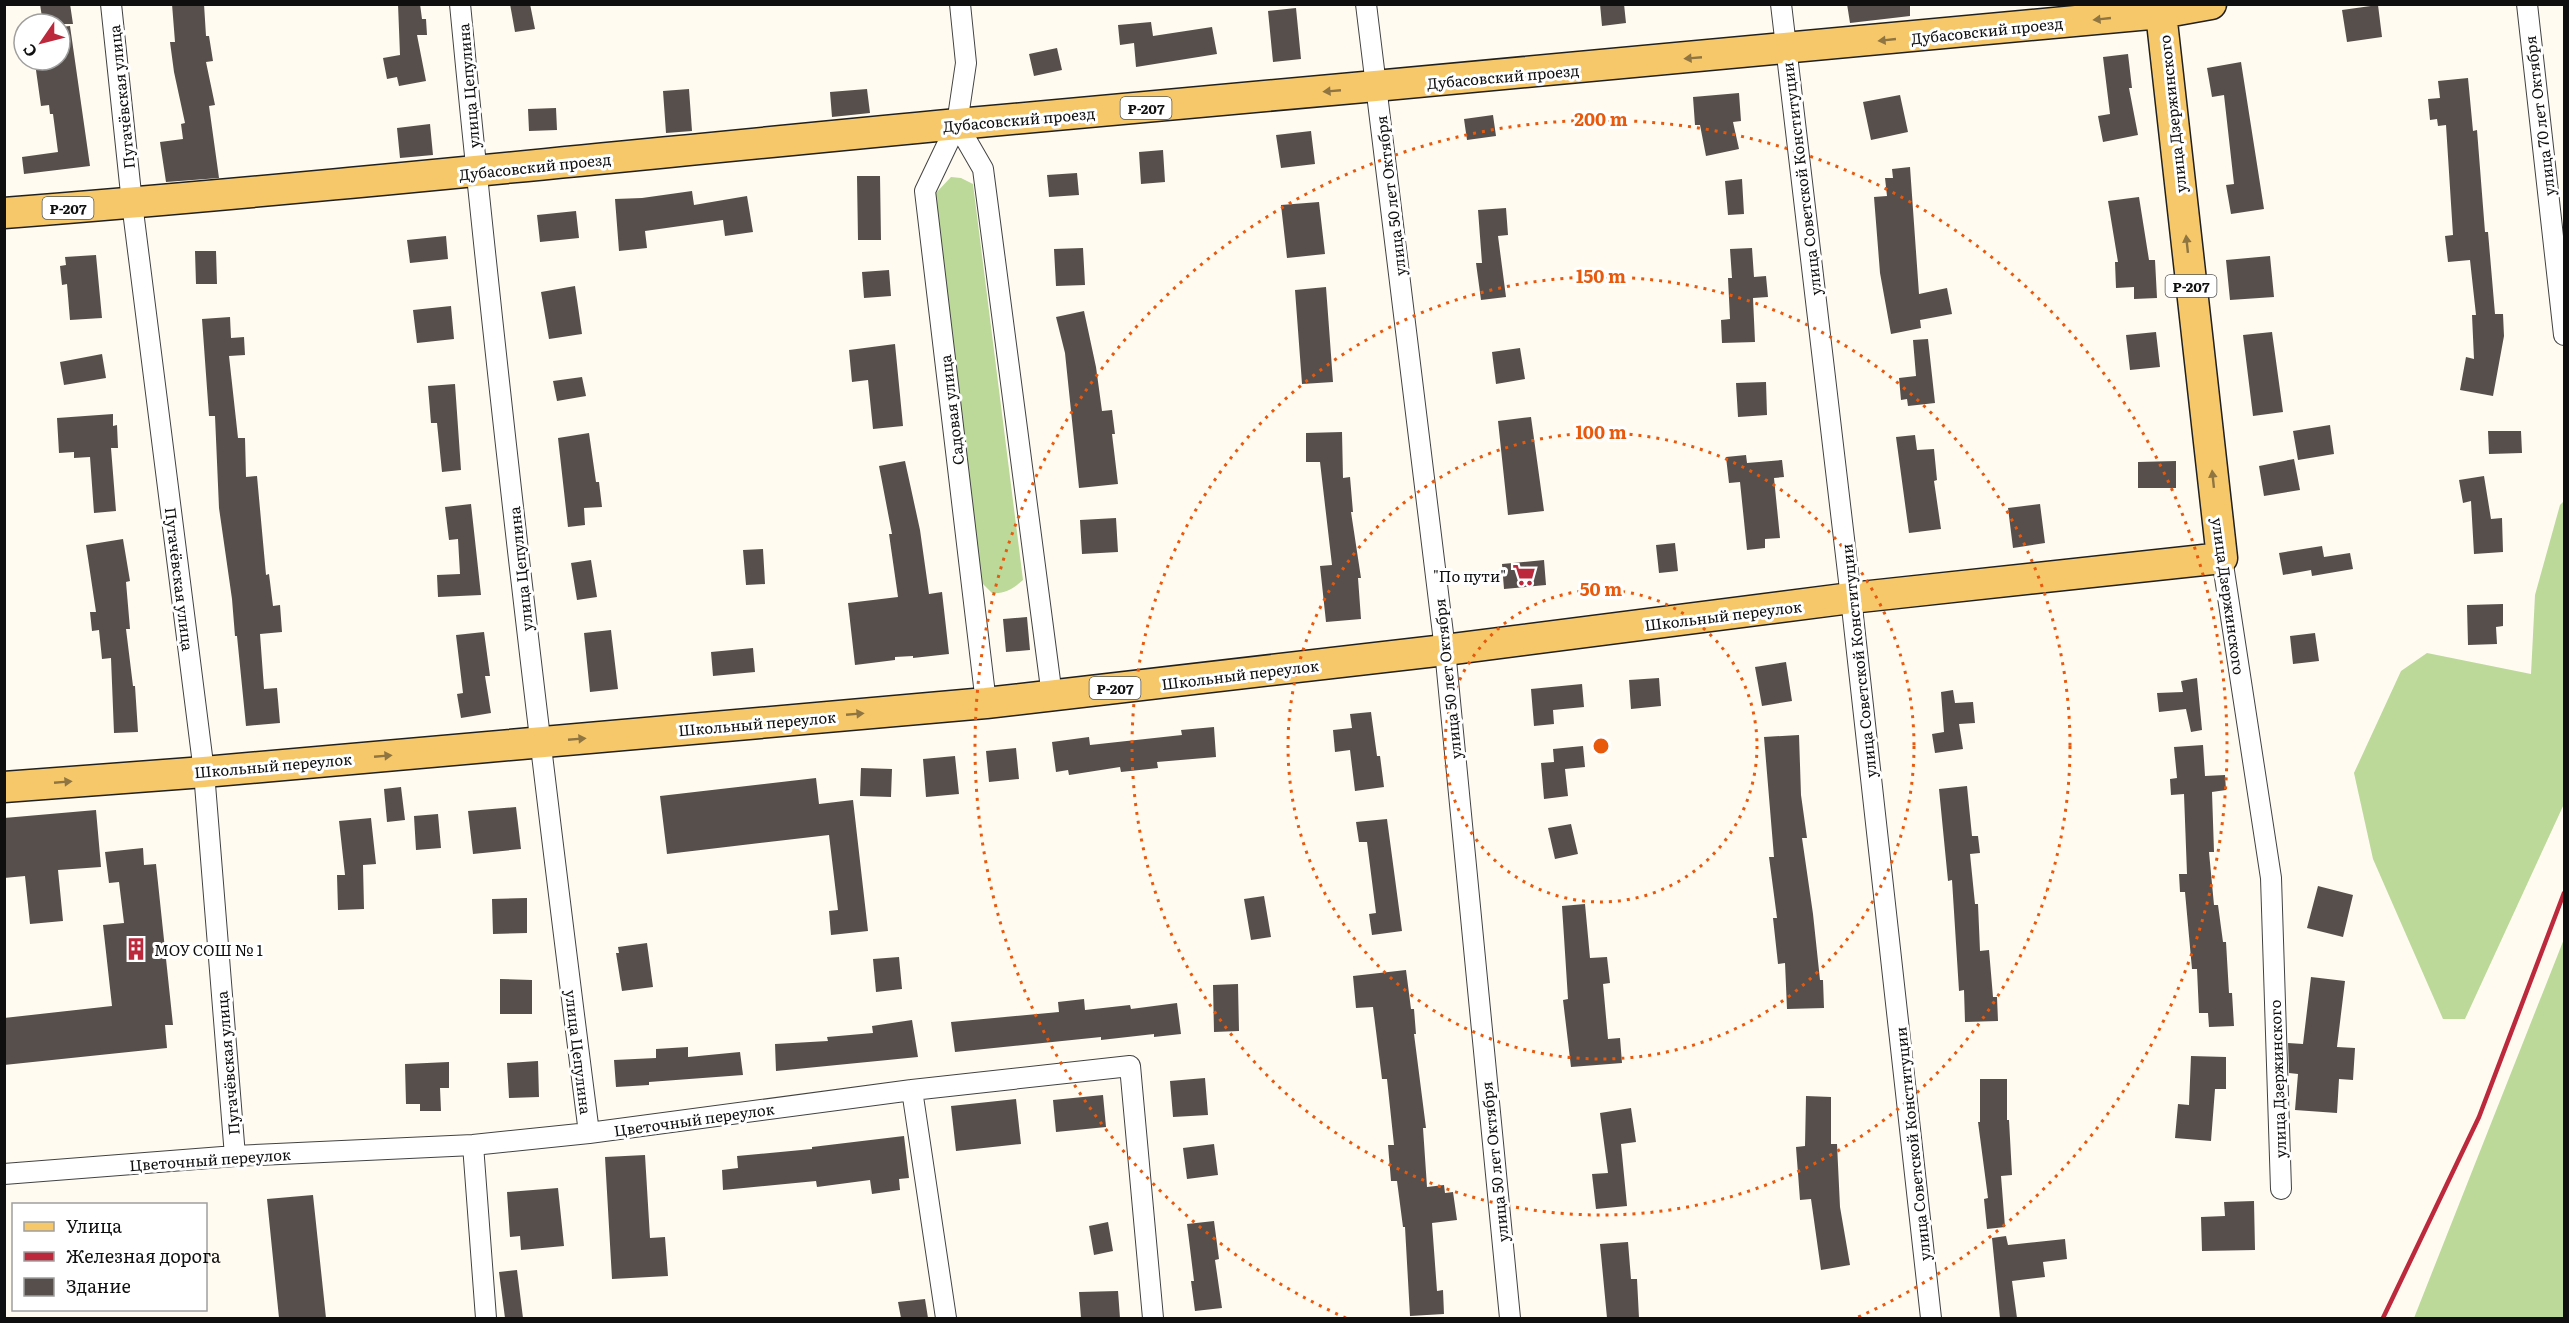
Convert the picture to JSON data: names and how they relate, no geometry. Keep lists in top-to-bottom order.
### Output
{
  "streets": {
    "main road": [
      "Дубасовский проезд",
      "Р-207",
      "улица Дзержинского",
      "Школьный переулок"
    ],
    "street": [
      "улица Цепулина",
      "Пугачёвская улица",
      "улица 70 лет Октября",
      "улица Советской Конституции",
      "улица 50 лет Октября",
      "Садовая улица",
      "Цветочный переулок"
    ]
  },
  "crossings": [
    ["Дубасовский проезд", "улица Цепулина"],
    ["Дубасовский проезд", "Пугачёвская улица"],
    ["Дубасовский проезд", "улица Дзержинского"],
    ["Дубасовский проезд", "улица Советской Конституции"],
    ["Дубасовский проезд", "улица 50 лет Октября"],
    ["Дубасовский проезд", "Садовая улица"],
    ["улица Цепулина", "Школьный переулок"],
    ["улица Цепулина", "Цветочный переулок"],
    ["Пугачёвская улица", "Школьный переулок"],
    ["Пугачёвская улица", "Цветочный переулок"],
    ["улица Дзержинского", "Школьный переулок"],
    ["улица Советской Конституции", "Школьный переулок"],
    ["улица 50 лет Октября", "Школьный переулок"],
    ["Садовая улица", "Школьный переулок"]
  ],
  "one_way": ["Дубасовский проезд", "улица Дзержинского", "Школьный переулок"],
  "places": {
    "supermarket": ["\"По пути\""],
    "building": ["МОУ СОШ № 1"]
  },
  "legend": ["Улица", "Железная дорога", "Здание"],
  "north": "bottom left",
  "rings": [
    "200 m",
    "150 m",
    "100 m",
    "50 m"
  ]
}
